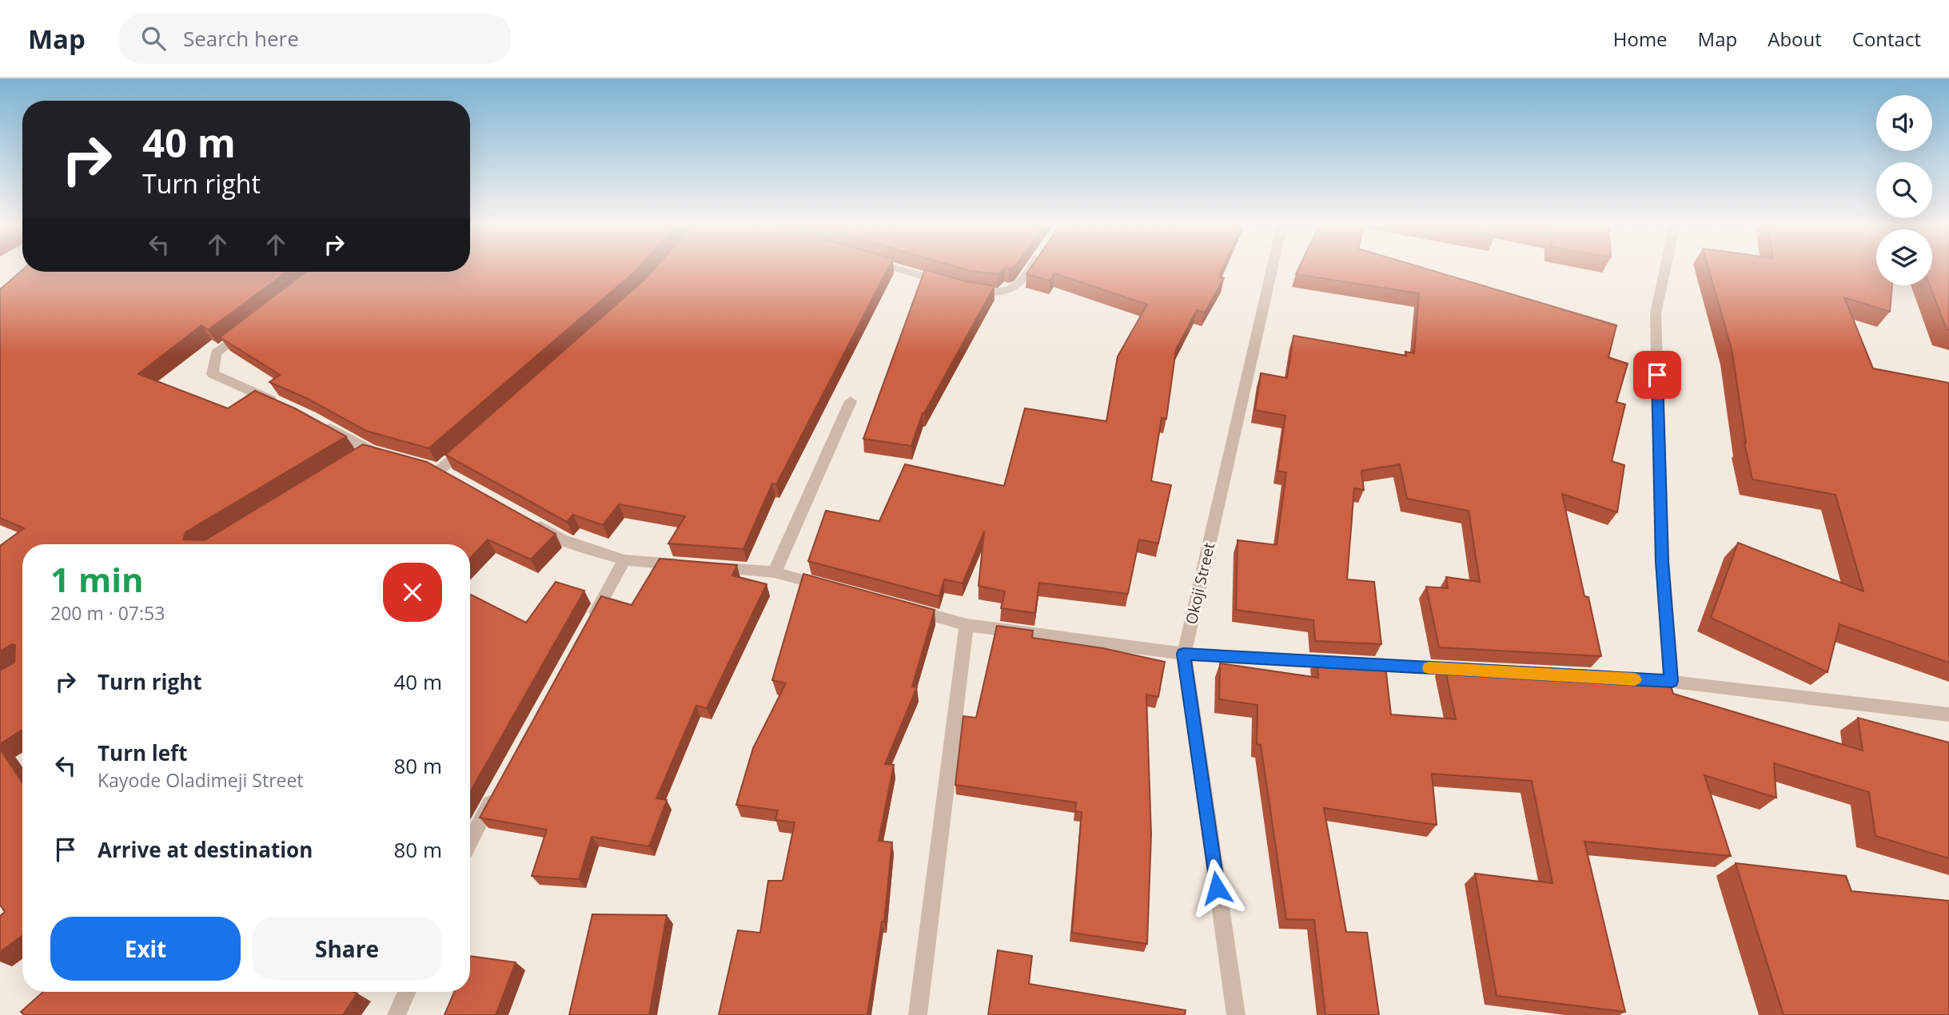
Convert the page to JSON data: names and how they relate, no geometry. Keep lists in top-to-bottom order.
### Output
{
  "streets": {
    "street": ["Okoji Street"]
  },
  "page": {
    "header": "Map",
    "search": "Search here",
    "nav": [
      "Home",
      "Map",
      "About",
      "Contact"
    ],
    "turn": ["40 m", "Turn right"],
    "heading": ["1 min", "200 m · 07:53"],
    "list": [
      {
        "name": "Turn right",
        "value": "40 m"
      },
      {
        "name": "Turn left",
        "note": "Kayode Oladimeji Street",
        "value": "80 m"
      },
      {
        "name": "Arrive at destination",
        "value": "80 m"
      }
    ],
    "buttons": ["Exit", "Share"]
  }
}
